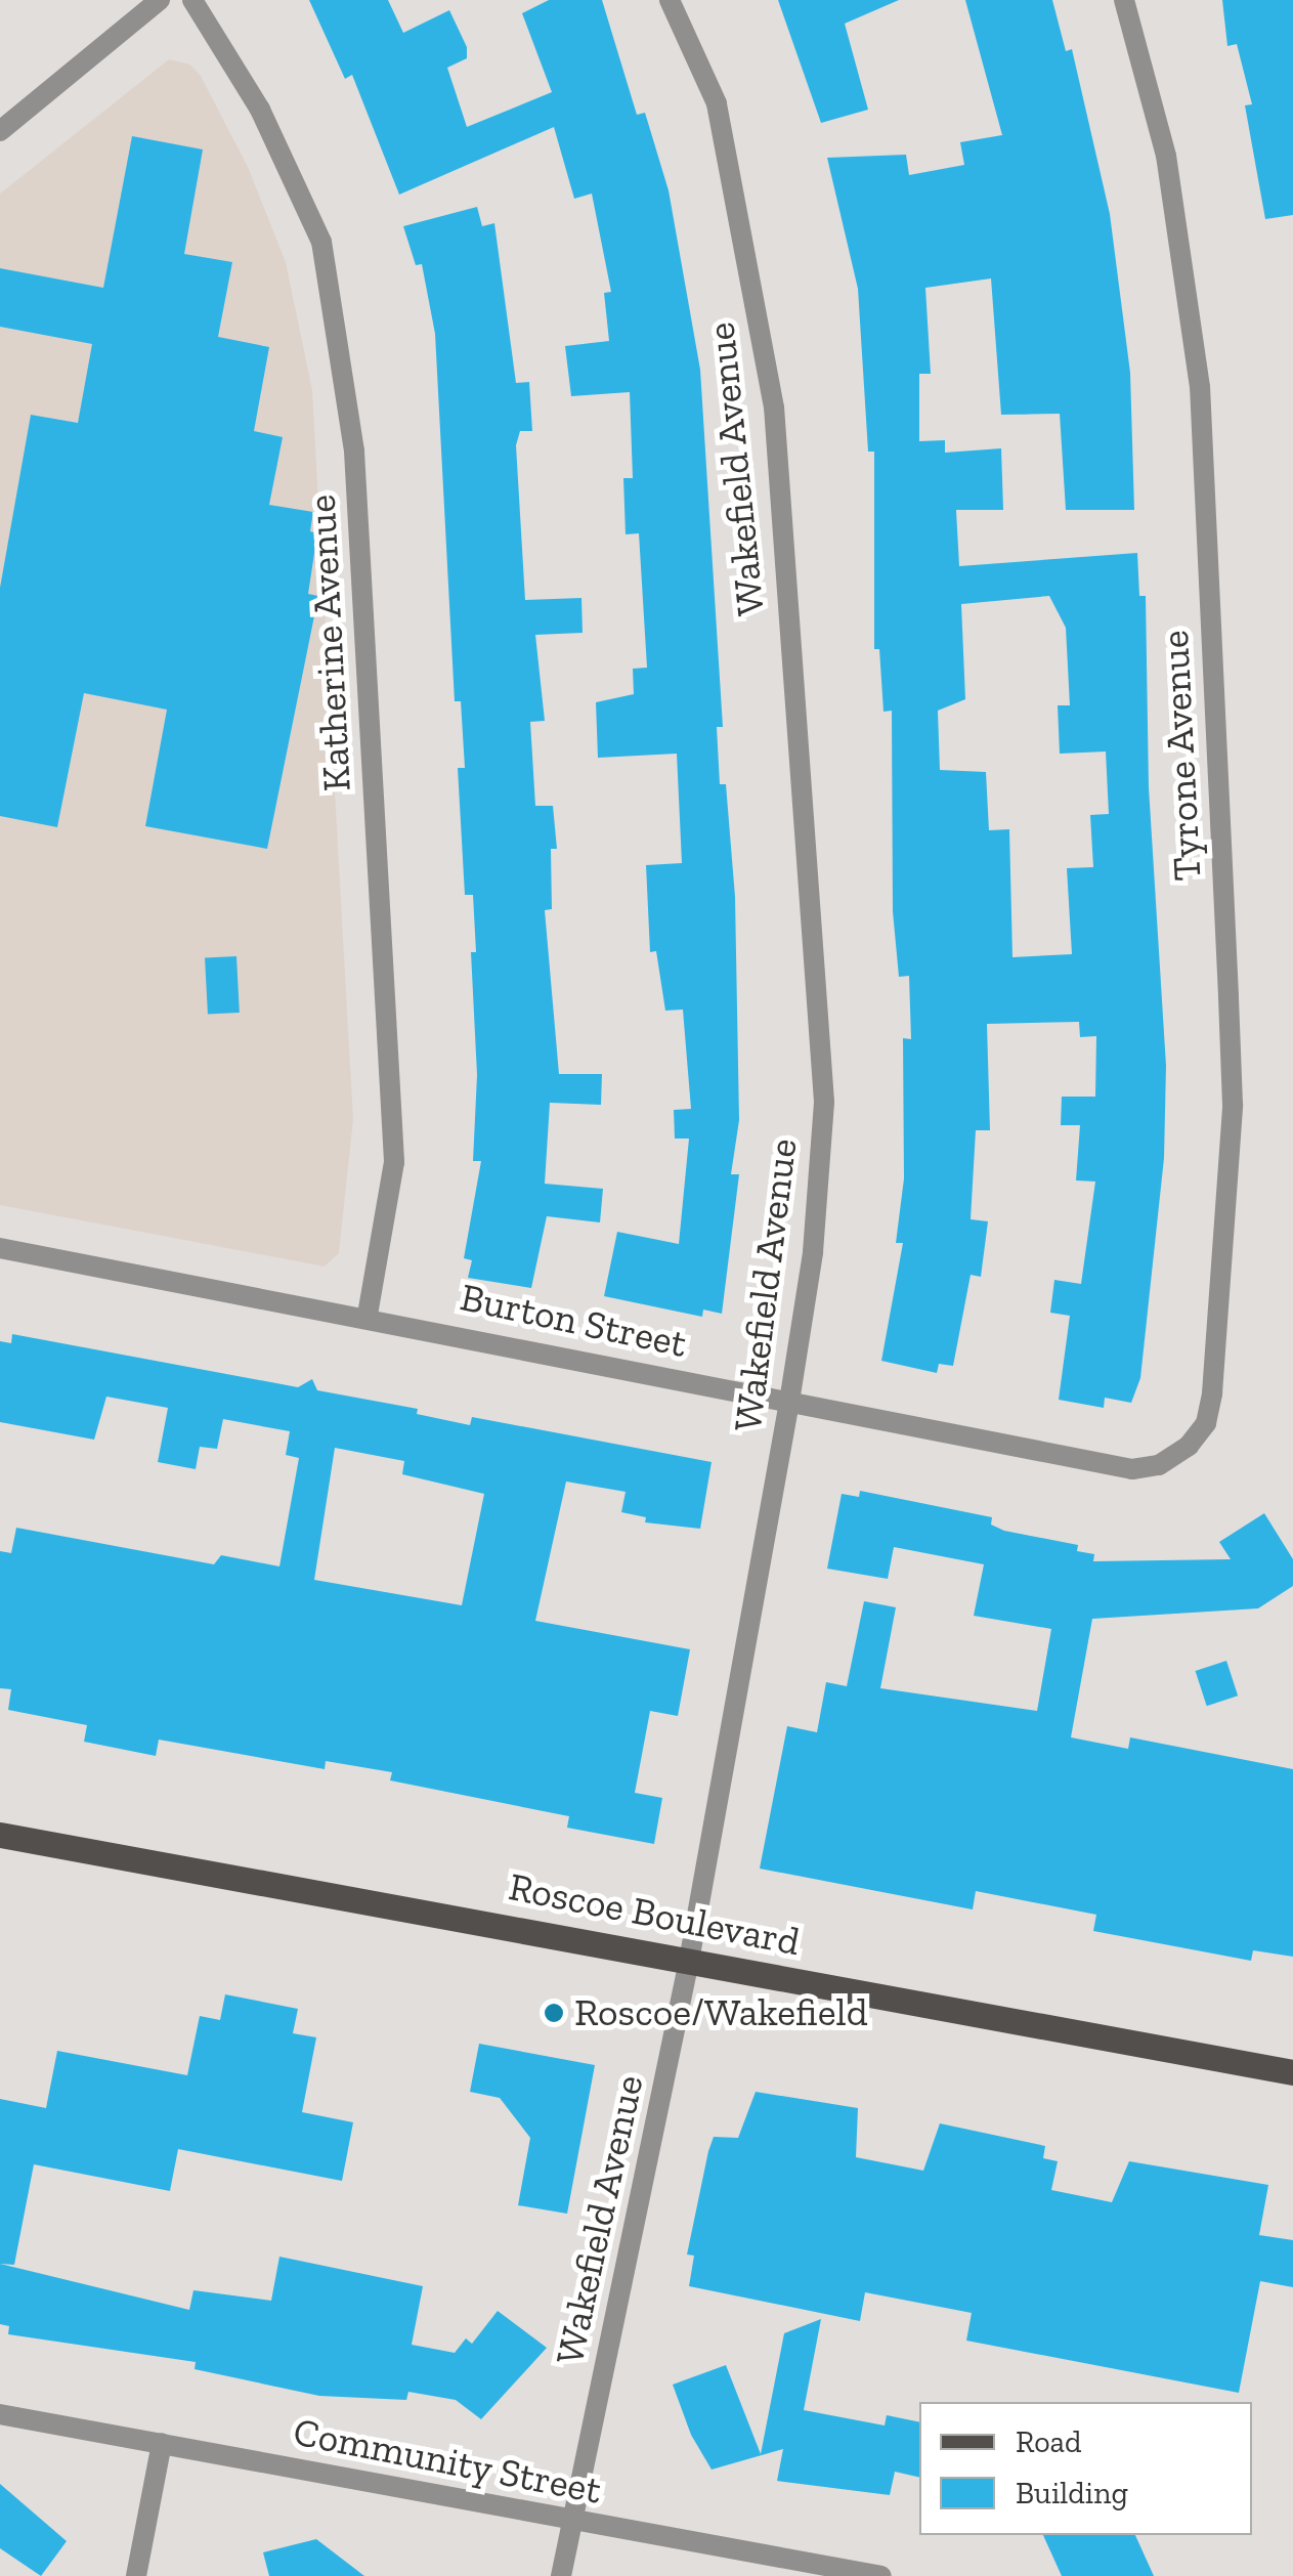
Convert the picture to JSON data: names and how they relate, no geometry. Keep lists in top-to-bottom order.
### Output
{
  "streets": {
    "main road": ["Roscoe Boulevard"],
    "street": [
      "Wakefield Avenue",
      "Katherine Avenue",
      "Tyrone Avenue",
      "Burton Street",
      "Community Street"
    ]
  },
  "crossings": [
    ["Wakefield Avenue", "Burton Street"],
    ["Wakefield Avenue", "Roscoe Boulevard"],
    ["Wakefield Avenue", "Community Street"],
    ["Katherine Avenue", "Burton Street"],
    ["Tyrone Avenue", "Burton Street"]
  ],
  "places": ["Roscoe/Wakefield"],
  "legend": ["Road", "Building"]
}
